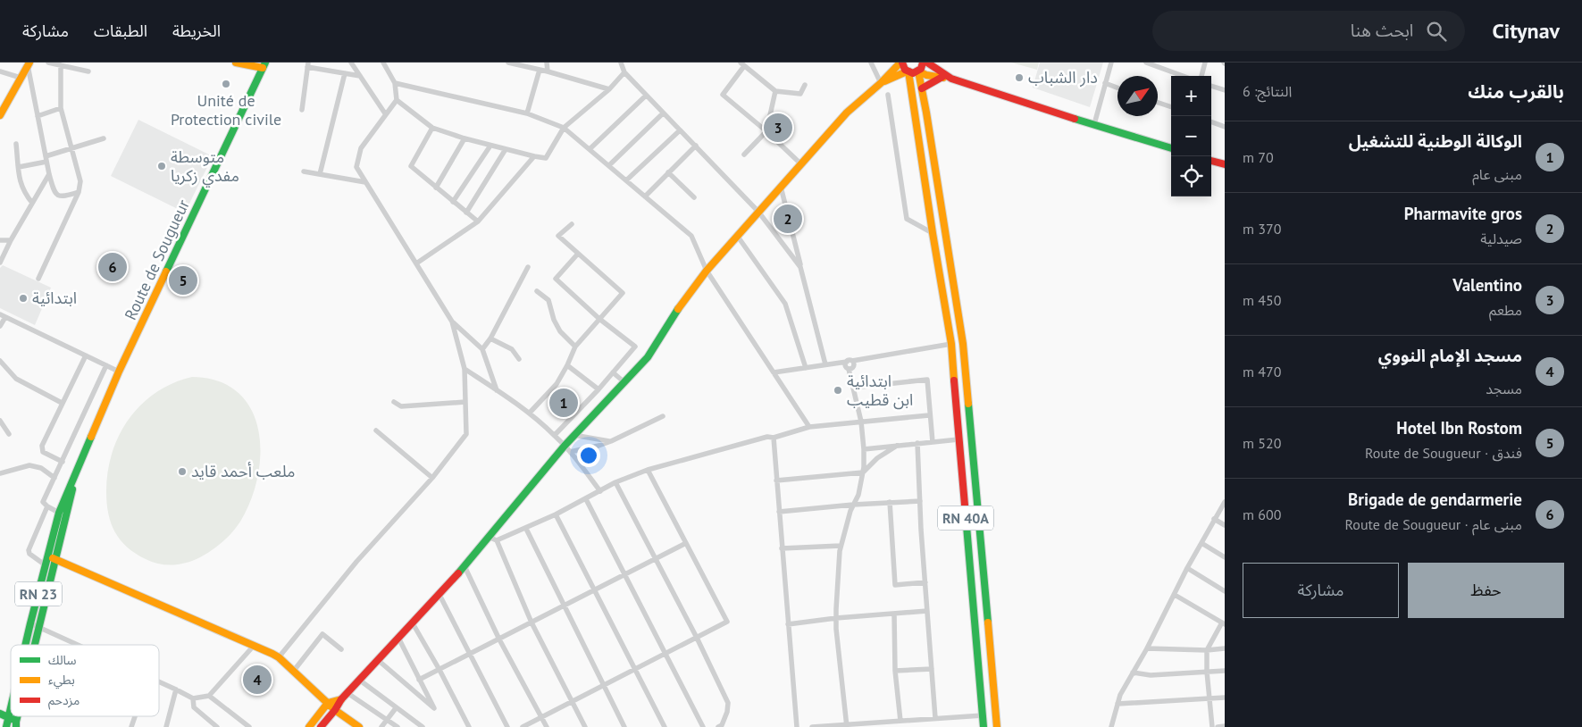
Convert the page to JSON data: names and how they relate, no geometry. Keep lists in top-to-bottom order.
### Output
{
  "streets": {
    "main road": ["Route de Sougueur", "RN 40A", "RN 23"]
  },
  "crossings": [
    ["Route de Sougueur", "RN 23"]
  ],
  "places": [
    "دار الشباب",
    "Unité de Protection civile",
    "متوسطة مفدي زكريا",
    "ابتدائية",
    "ابتدائية ابن قطيب",
    "ملعب أحمد قايد"
  ],
  "legend": ["سالك", "بطيء", "مزدحم"],
  "north": "top right",
  "page": {
    "header": "Citynav",
    "search": "ابحث هنا",
    "nav": ["الخريطة", "الطبقات", "مشاركة"],
    "heading": ["بالقرب منك", "النتائج: 6"],
    "map_buttons": ["+", "−"],
    "pins": [
      "3",
      "2",
      "6",
      "5",
      "1",
      "4"
    ],
    "list": [
      {
        "mark": "1",
        "name": "الوكالة الوطنية للتشغيل",
        "note": "مبنى عام",
        "value": "70 m"
      },
      {
        "mark": "2",
        "name": "Pharmavite gros",
        "note": "صيدلية",
        "value": "370 m"
      },
      {
        "mark": "3",
        "name": "Valentino",
        "note": "مطعم",
        "value": "450 m"
      },
      {
        "mark": "4",
        "name": "مسجد الإمام النووي",
        "note": "مسجد",
        "value": "470 m"
      },
      {
        "mark": "5",
        "name": "Hotel Ibn Rostom",
        "note": "فندق · Route de Sougueur",
        "value": "520 m"
      },
      {
        "mark": "6",
        "name": "Brigade de gendarmerie",
        "note": "مبنى عام · Route de Sougueur",
        "value": "600 m"
      }
    ],
    "buttons": ["حفظ", "مشاركة"]
  }
}
